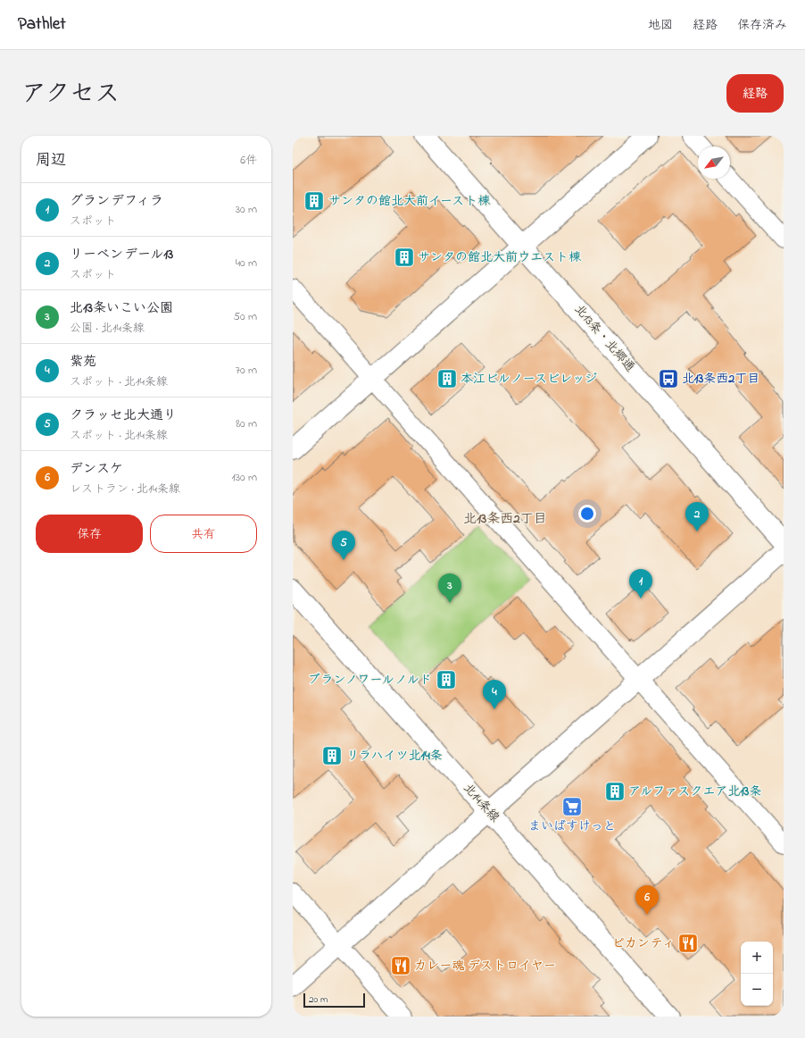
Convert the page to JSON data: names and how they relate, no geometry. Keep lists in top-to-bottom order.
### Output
{
  "streets": {
    "street": ["北13条・北郷通", "北14条線"]
  },
  "districts": ["北13条西2丁目"],
  "places": {
    "building": [
      "サンタの館北大前イースト棟",
      "サンタの館北大前ウエスト棟",
      "本江ビルノースビレッジ",
      "ブランノワールノルド",
      "リラハイツ北14条",
      "アルファスクエア北13条"
    ],
    "bus stop": ["北13条西2丁目"],
    "supermarket": ["まいばすけっと"],
    "restaurant": ["ピカンティ", "カレー魂 デストロイヤー"]
  },
  "scale_bar": "20 m",
  "north": "bottom left",
  "page": {
    "header": "Pathlet",
    "nav": ["地図", "経路", "保存済み"],
    "title": "アクセス",
    "buttons": [
      "経路",
      ["保存", "共有"]
    ],
    "heading": ["周辺", "6件"],
    "list": [
      {
        "mark": "1",
        "name": "グランデフィラ",
        "note": "スポット",
        "value": "30 m"
      },
      {
        "mark": "2",
        "name": "リーベンデール13",
        "note": "スポット",
        "value": "40 m"
      },
      {
        "mark": "3",
        "name": "北13条いこい公園",
        "note": "公園 · 北14条線",
        "value": "50 m"
      },
      {
        "mark": "4",
        "name": "紫苑",
        "note": "スポット · 北14条線",
        "value": "70 m"
      },
      {
        "mark": "5",
        "name": "クラッセ北大通り",
        "note": "スポット · 北14条線",
        "value": "80 m"
      },
      {
        "mark": "6",
        "name": "デンスケ",
        "note": "レストラン · 北14条線",
        "value": "130 m"
      }
    ],
    "pins": [
      "2",
      "5",
      "1",
      "3",
      "4",
      "6"
    ],
    "map_buttons": ["+", "−"],
    "scale": "20 m"
  }
}
